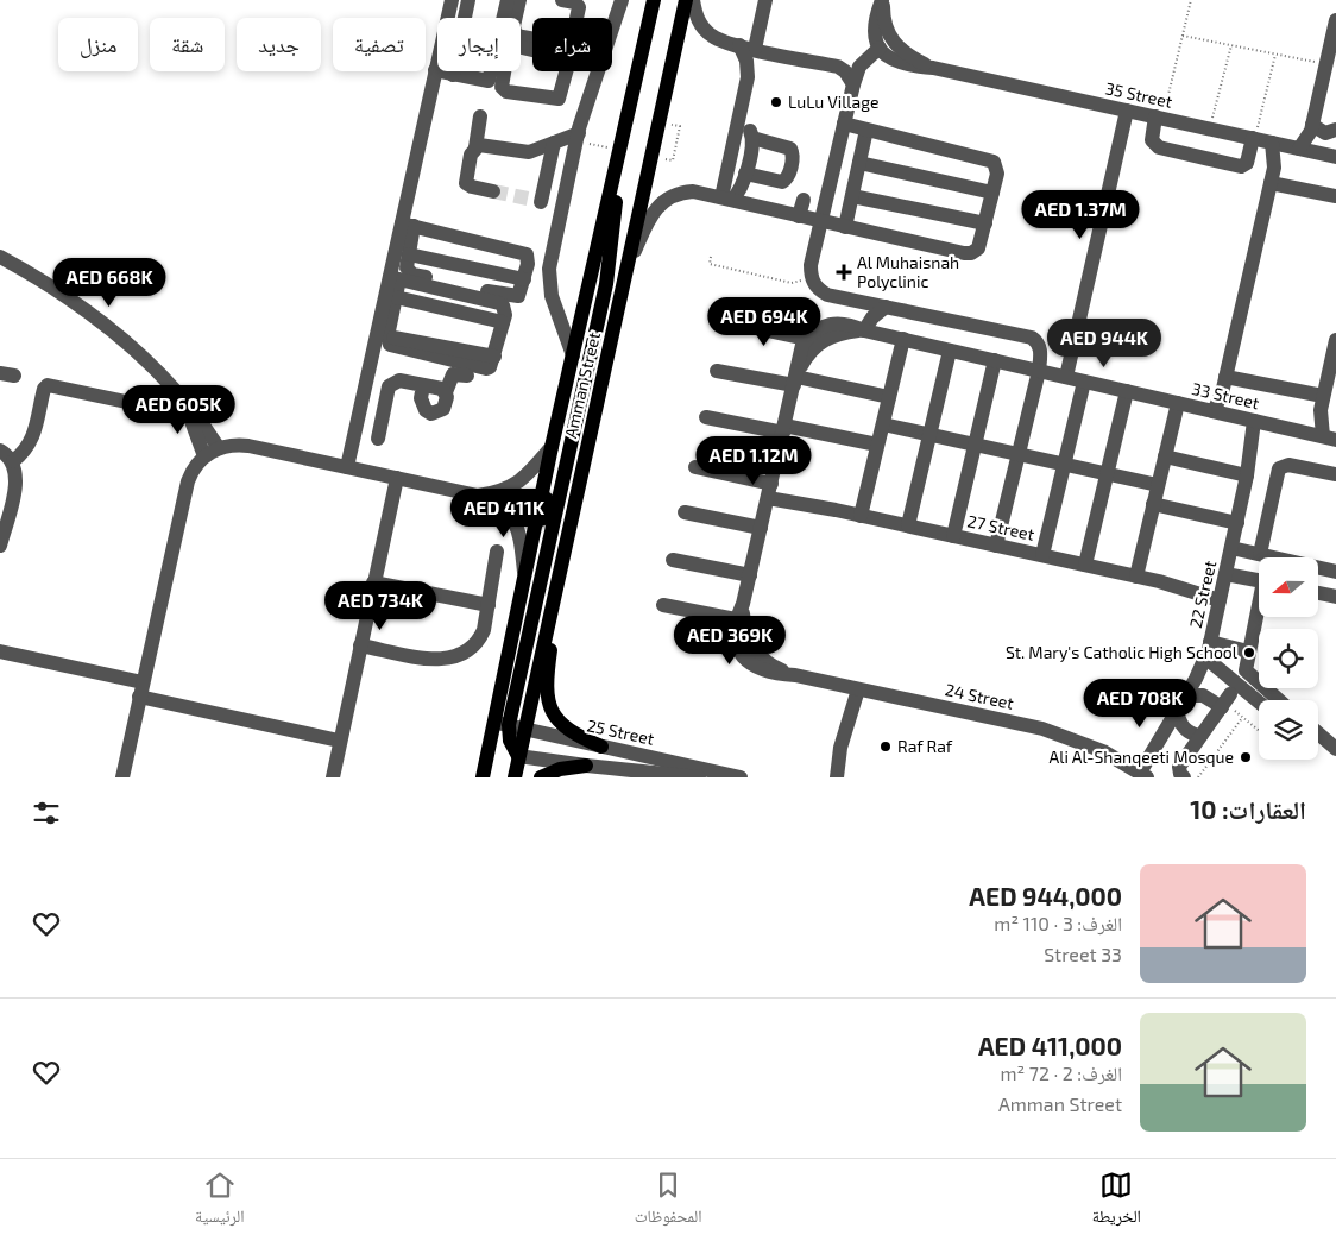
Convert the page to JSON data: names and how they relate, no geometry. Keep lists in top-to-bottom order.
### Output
{
  "streets": {
    "main road": ["Amman Street"],
    "street": [
      "35 Street",
      "33 Street",
      "27 Street",
      "22 Street",
      "24 Street",
      "25 Street"
    ]
  },
  "crossings": [
    ["Amman Street", "25 Street"],
    ["33 Street", "22 Street"],
    ["33 Street", "24 Street"],
    ["27 Street", "22 Street"],
    ["27 Street", "24 Street"],
    ["22 Street", "24 Street"]
  ],
  "places": {
    "other": [
      "LuLu Village",
      "St. Mary's Catholic High School",
      "Raf Raf",
      "Ali Al-Shanqeeti Mosque"
    ],
    "health": ["Al Muhaisnah Polyclinic"]
  },
  "north": "left",
  "page": {
    "chip": [
      "شراء",
      "إيجار",
      "تصفية",
      "جديد",
      "شقة",
      "منزل"
    ],
    "price": [
      "AED 1.37M",
      "AED 668K",
      "AED 694K",
      "AED 944K",
      "AED 605K",
      "AED 1.12M",
      "AED 411K",
      "AED 734K",
      "AED 369K",
      "AED 708K"
    ],
    "heading": "العقارات: 10",
    "list": [
      {
        "name": "AED 944,000",
        "note": "الغرف: 3 · 110 m² · 33 Street"
      },
      {
        "name": "AED 411,000",
        "note": "الغرف: 2 · 72 m² · Amman Street"
      }
    ],
    "tabs": ["الخريطة", "المحفوظات", "الرئيسية"]
  }
}
